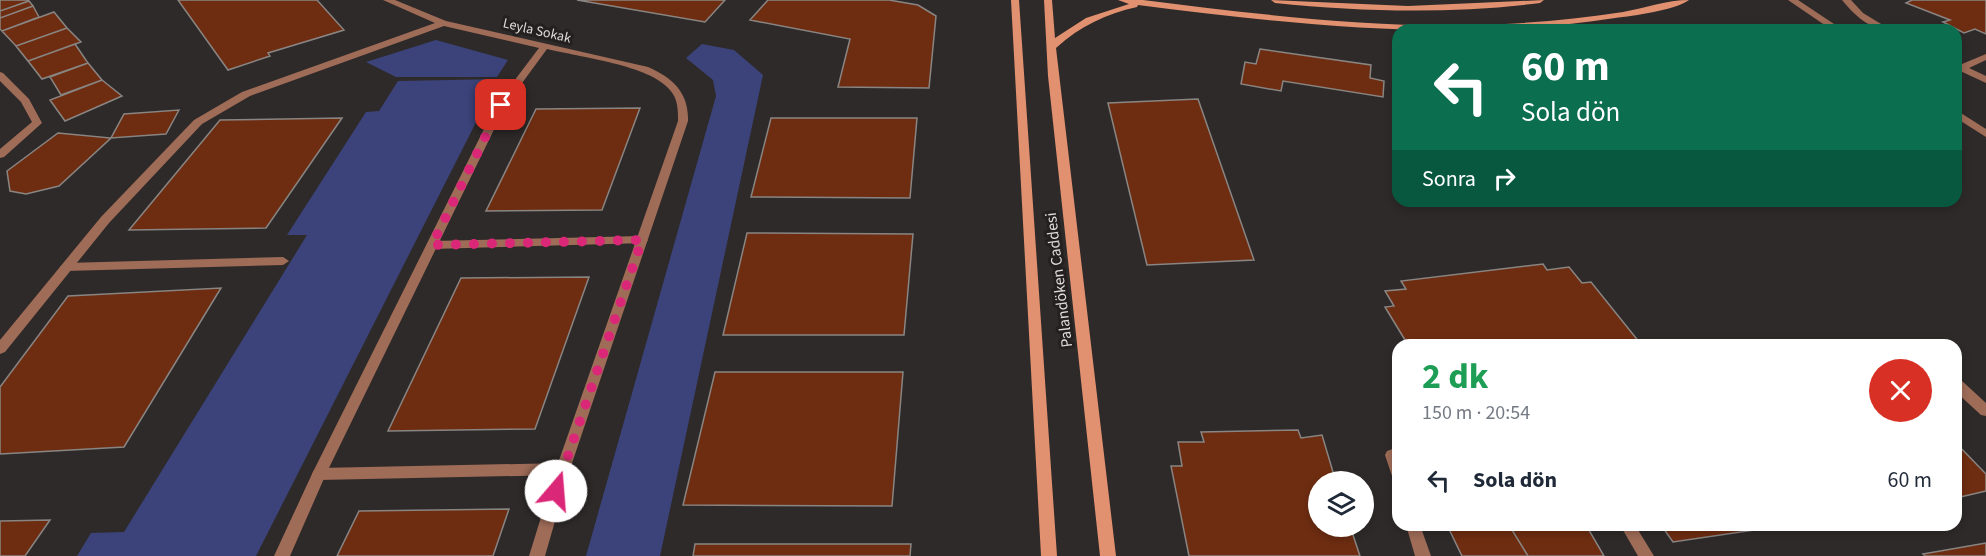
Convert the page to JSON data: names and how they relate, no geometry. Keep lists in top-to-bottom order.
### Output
{
  "streets": {
    "street": ["Leyla Sokak", "Palandöken Caddesi"]
  },
  "page": {
    "turn": ["60 m", "Sola dön"],
    "then": "Sonra",
    "heading": ["2 dk", "150 m · 20:54"],
    "list": [
      {
        "name": "Sola dön",
        "value": "60 m"
      }
    ]
  }
}
